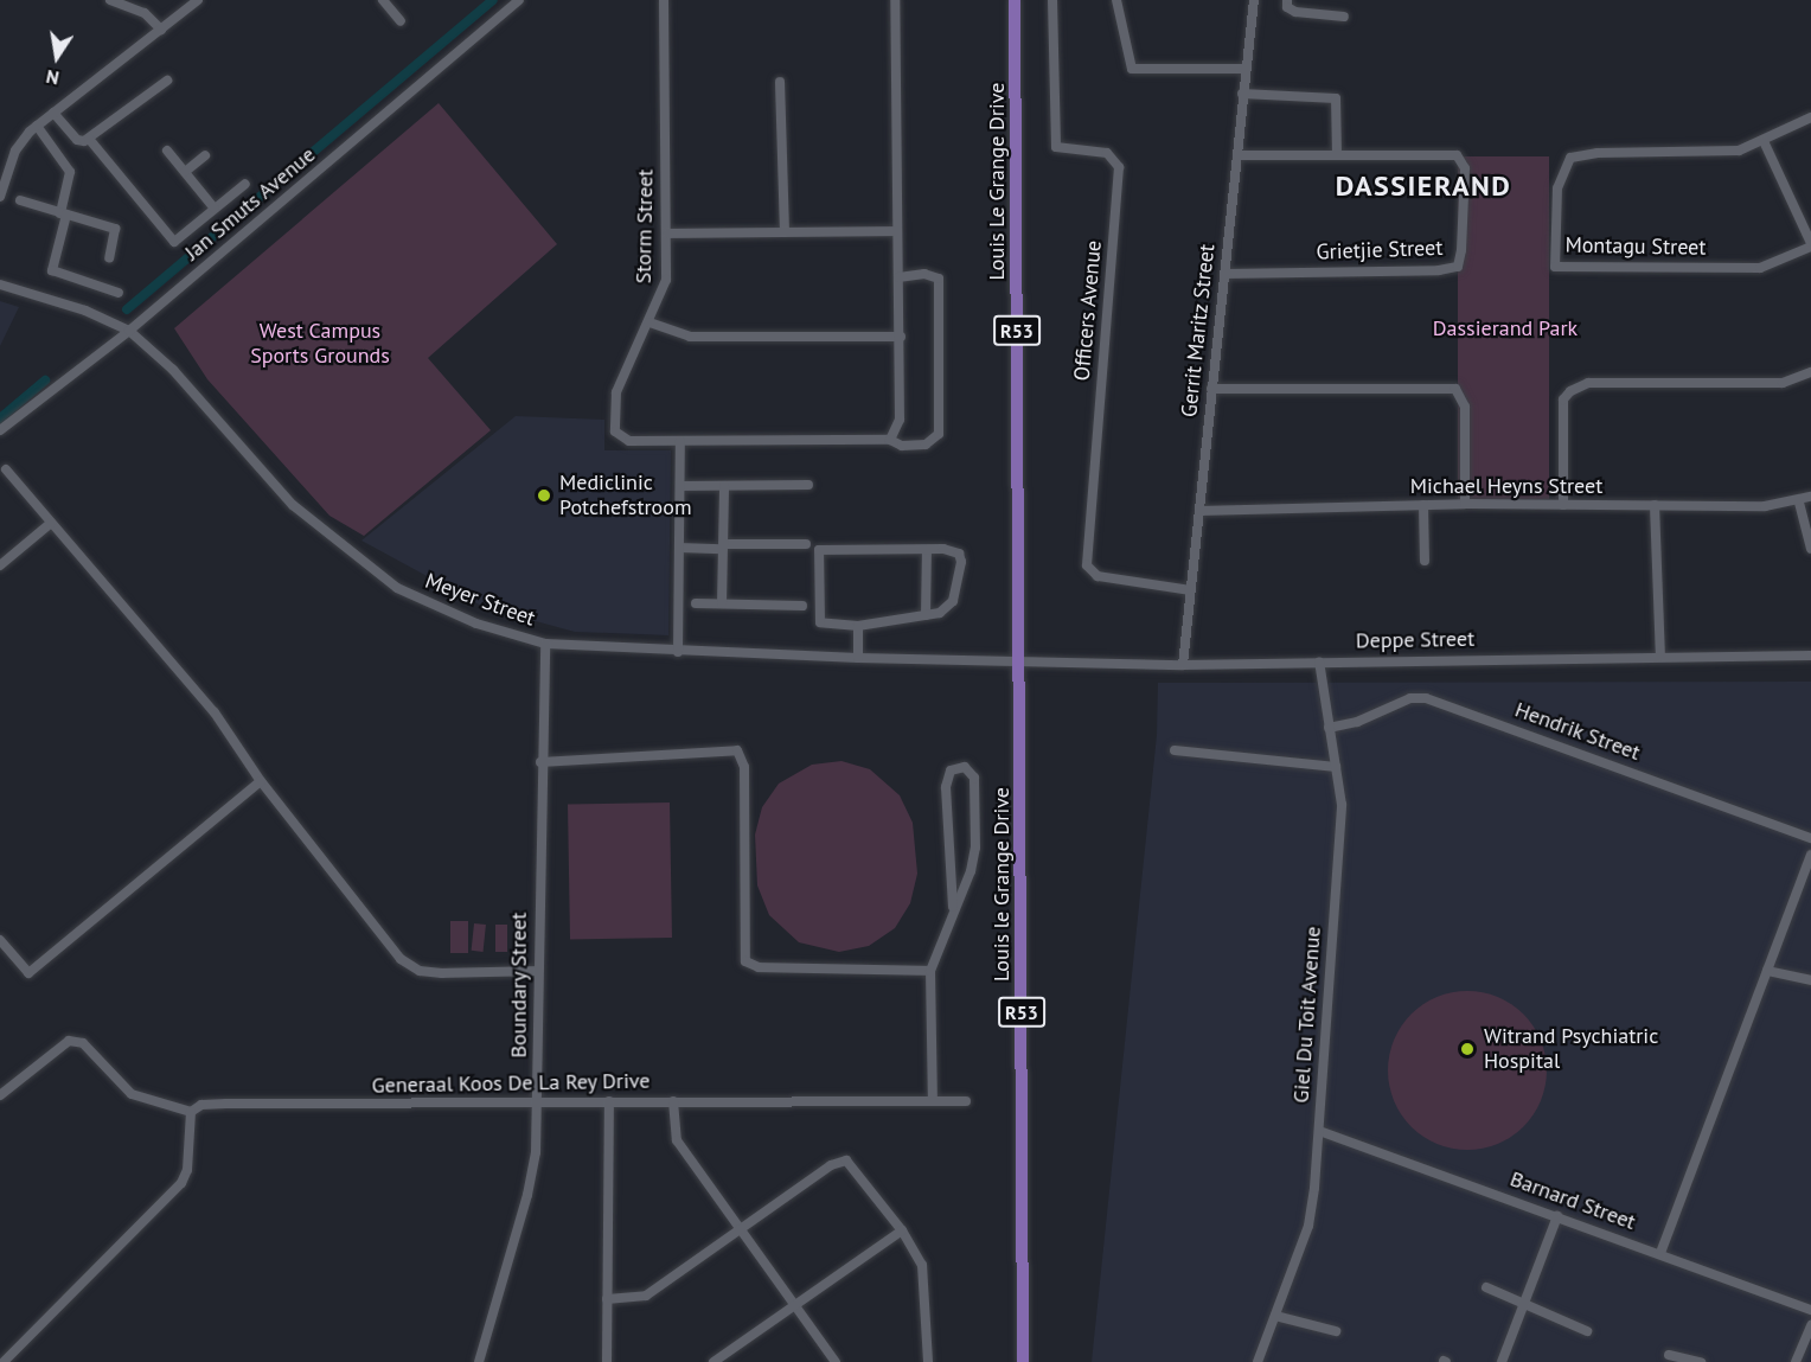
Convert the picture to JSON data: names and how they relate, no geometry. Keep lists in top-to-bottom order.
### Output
{
  "streets": {
    "main road": ["Louis Le Grange Drive", "R53", "Louis le Grange Drive"],
    "street": [
      "Jan Smuts Avenue",
      "Storm Street",
      "Montagu Street",
      "Grietjie Street",
      "Officers Avenue",
      "Gerrit Maritz Street",
      "Michael Heyns Street",
      "Meyer Street",
      "Deppe Street",
      "Hendrik Street",
      "Boundary Street",
      "Giel Du Toit Avenue",
      "Generaal Koos De La Rey Drive",
      "Barnard Street"
    ]
  },
  "crossings": [
    ["Louis Le Grange Drive", "Meyer Street"],
    ["Louis Le Grange Drive", "Deppe Street"],
    ["Louis Le Grange Drive", "Louis le Grange Drive"],
    ["Jan Smuts Avenue", "Meyer Street"],
    ["Grietjie Street", "Gerrit Maritz Street"],
    ["Officers Avenue", "Gerrit Maritz Street"],
    ["Gerrit Maritz Street", "Michael Heyns Street"],
    ["Gerrit Maritz Street", "Deppe Street"],
    ["Meyer Street", "Deppe Street"],
    ["Meyer Street", "Louis le Grange Drive"],
    ["Meyer Street", "Boundary Street"],
    ["Deppe Street", "Louis le Grange Drive"],
    ["Deppe Street", "Giel Du Toit Avenue"],
    ["Hendrik Street", "Giel Du Toit Avenue"],
    ["Boundary Street", "Generaal Koos De La Rey Drive"],
    ["Giel Du Toit Avenue", "Barnard Street"]
  ],
  "districts": ["DASSIERAND"],
  "parks": ["Dassierand Park", "West Campus Sports Grounds"],
  "places": ["Mediclinic Potchefstroom", "Witrand Psychiatric Hospital"],
  "north": "bottom"
}
